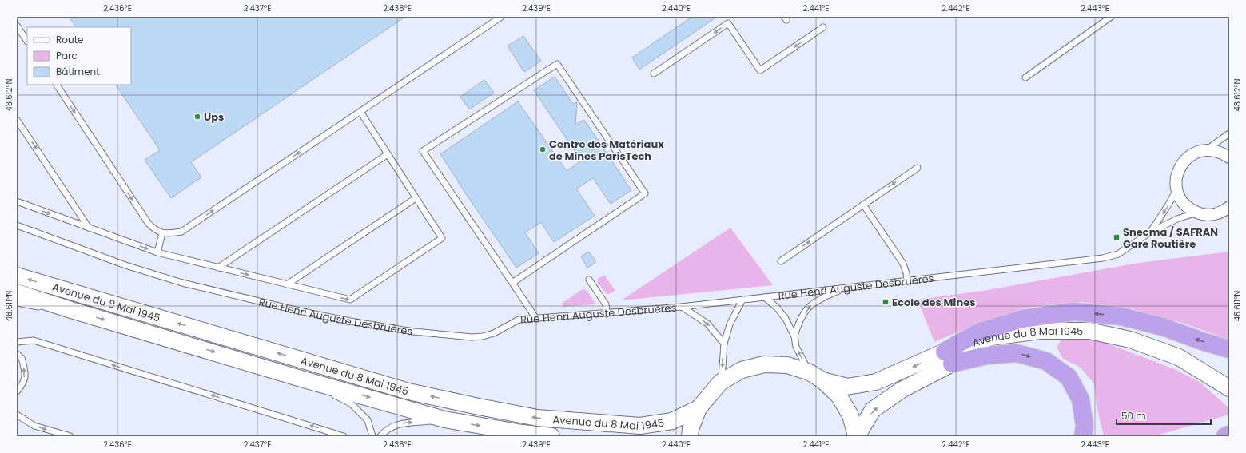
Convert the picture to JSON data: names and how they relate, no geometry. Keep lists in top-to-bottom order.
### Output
{
  "streets": {
    "main road": ["Avenue du 8 Mai 1945"],
    "street": ["Rue Henri Auguste Desbruères"]
  },
  "places": {
    "other": ["Ups", "Centre des Matériaux de Mines ParisTech"],
    "transit": ["Snecma / SAFRAN Gare Routière", "Ecole des Mines"]
  },
  "legend": ["Route", "Parc", "Bâtiment"],
  "scale_bar": "50 m",
  "coordinates": [
    "2.436°E",
    "2.437°E",
    "2.438°E",
    "2.439°E",
    "2.440°E",
    "2.441°E",
    "2.442°E",
    "2.443°E",
    "48.612°N",
    "48.611°N"
  ]
}
